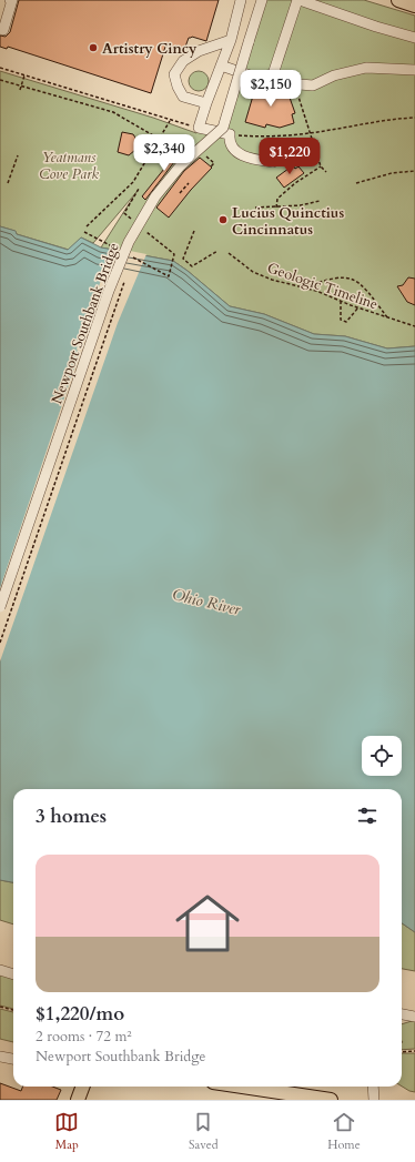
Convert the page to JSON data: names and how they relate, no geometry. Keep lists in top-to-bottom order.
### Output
{
  "streets": {
    "street": ["Newport Southbank Bridge"],
    "path": ["Geologic Timeline"]
  },
  "water": ["Ohio River"],
  "parks": ["Yeatmans Cove Park"],
  "places": ["Artistry Cincy", "Lucius Quinctius Cincinnatus"],
  "page": {
    "price": ["$2,150", "$2,340", "$1,220"],
    "heading": "3 homes",
    "list": [
      {
        "name": "$1,220/mo",
        "note": "2 rooms · 72 m² · Newport Southbank Bridge"
      }
    ],
    "tabs": ["Map", "Saved", "Home"]
  }
}
